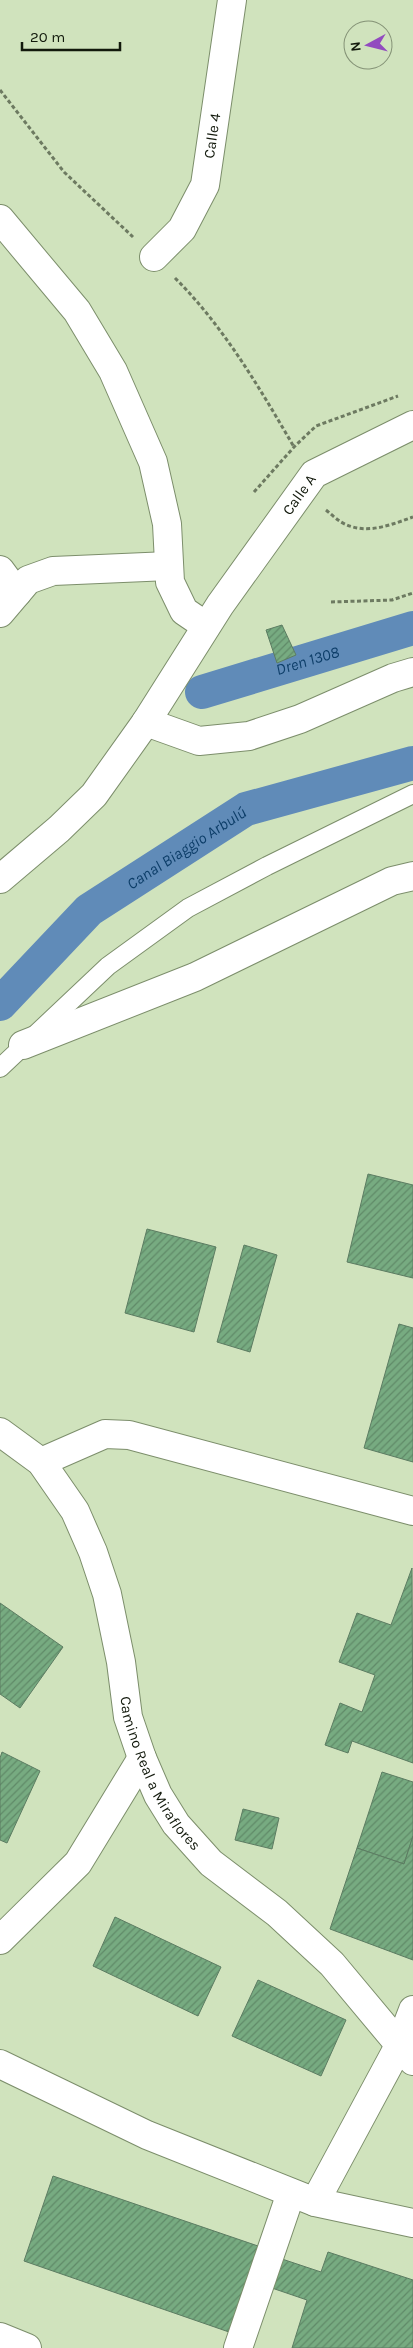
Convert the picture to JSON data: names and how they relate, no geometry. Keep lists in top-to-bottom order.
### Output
{
  "streets": {
    "street": ["Calle 4", "Calle A", "Camino Real a Miraflores"]
  },
  "water": ["Dren 1308", "Canal Biaggio Arbulú"],
  "scale_bar": "20 m",
  "north": "left"
}
